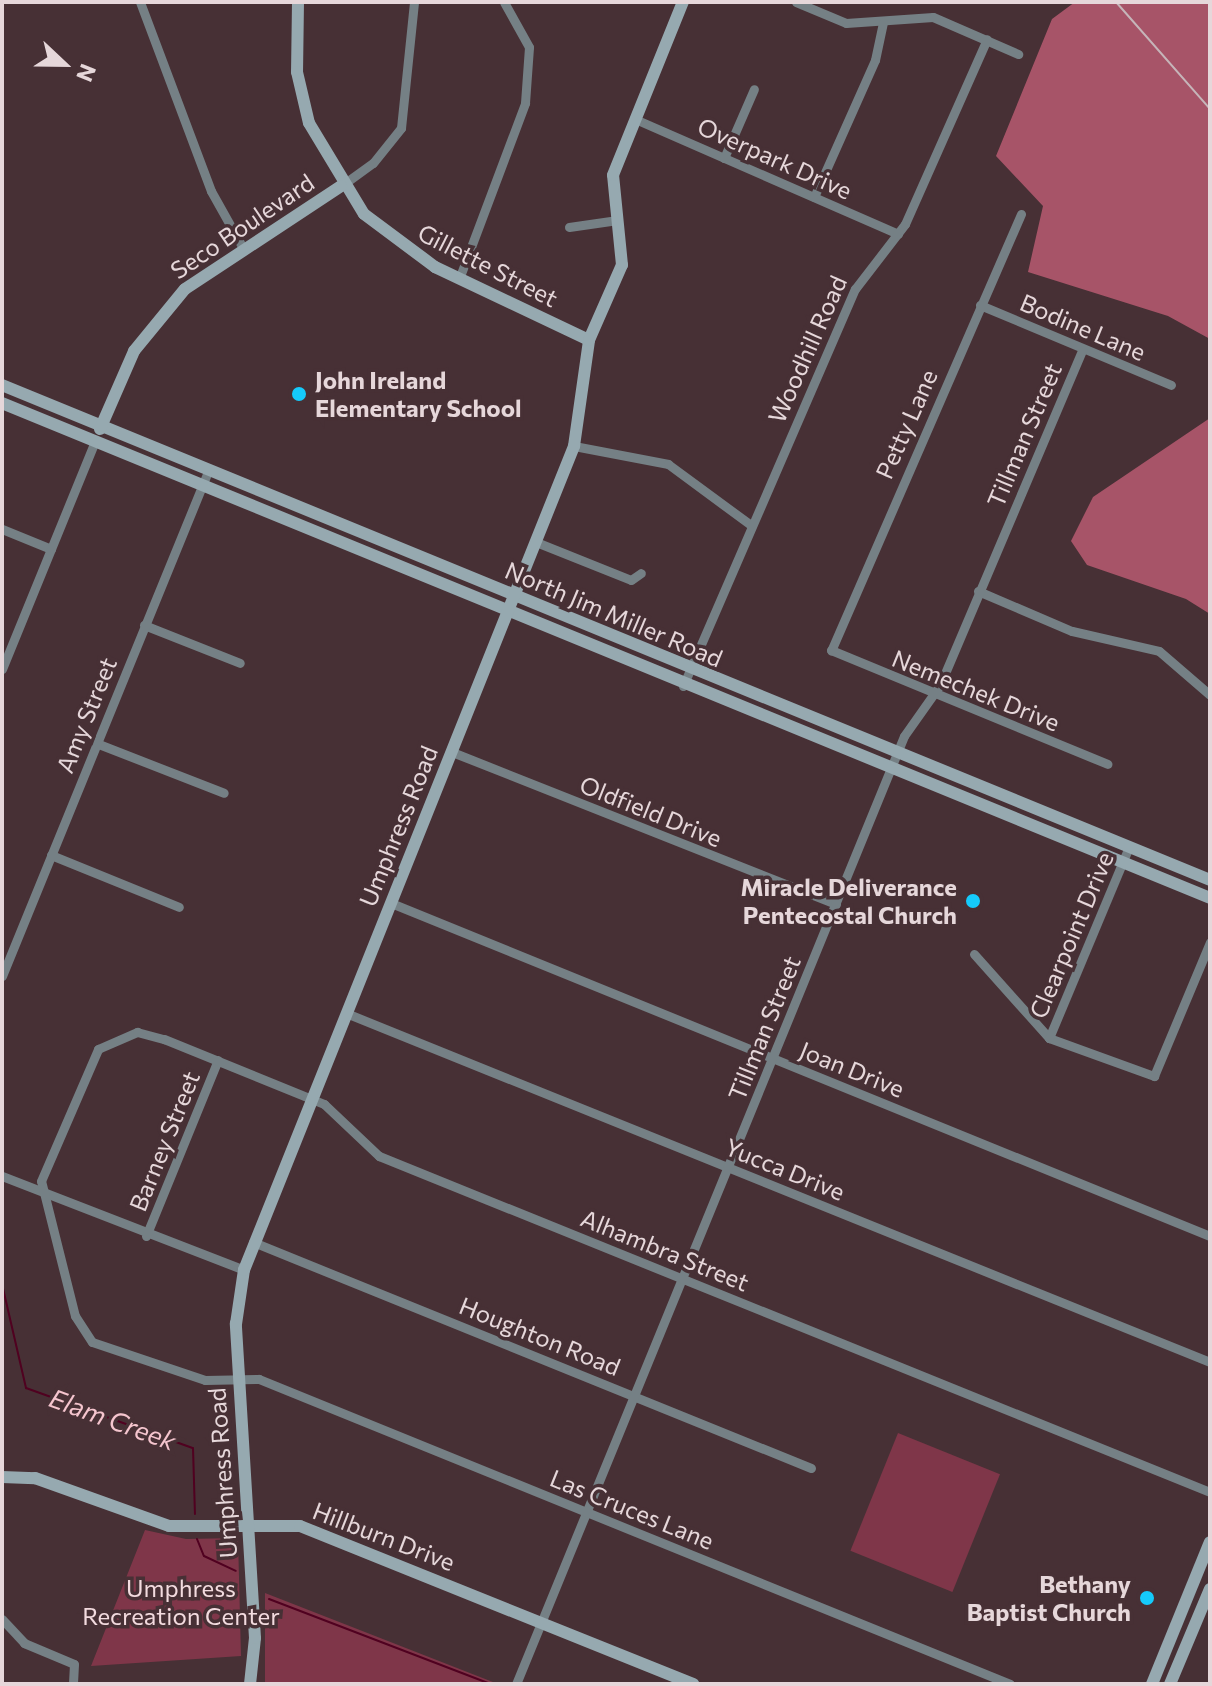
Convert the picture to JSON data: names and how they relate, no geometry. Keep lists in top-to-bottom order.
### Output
{
  "streets": {
    "street": [
      "Overpark Drive",
      "Seco Boulevard",
      "Gillette Street",
      "Bodine Lane",
      "Woodhill Road",
      "Petty Lane",
      "Tillman Street",
      "North Jim Miller Road",
      "Nemechek Drive",
      "Amy Street",
      "Oldfield Drive",
      "Umphress Road",
      "Clearpoint Drive",
      "Joan Drive",
      "Barney Street",
      "Yucca Drive",
      "Alhambra Street",
      "Houghton Road",
      "Las Cruces Lane",
      "Hillburn Drive"
    ]
  },
  "crossings": [
    ["Overpark Drive", "Woodhill Road"],
    ["Overpark Drive", "Umphress Road"],
    ["Seco Boulevard", "Gillette Street"],
    ["Seco Boulevard", "North Jim Miller Road"],
    ["Gillette Street", "Umphress Road"],
    ["Bodine Lane", "Petty Lane"],
    ["Bodine Lane", "Tillman Street"],
    ["Woodhill Road", "North Jim Miller Road"],
    ["Petty Lane", "Nemechek Drive"],
    ["Tillman Street", "North Jim Miller Road"],
    ["Tillman Street", "Nemechek Drive"],
    ["Tillman Street", "Oldfield Drive"],
    ["Tillman Street", "Joan Drive"],
    ["Tillman Street", "Yucca Drive"],
    ["Tillman Street", "Alhambra Street"],
    ["Tillman Street", "Houghton Road"],
    ["Tillman Street", "Las Cruces Lane"],
    ["Tillman Street", "Hillburn Drive"],
    ["North Jim Miller Road", "Amy Street"],
    ["North Jim Miller Road", "Umphress Road"],
    ["North Jim Miller Road", "Clearpoint Drive"],
    ["Oldfield Drive", "Umphress Road"],
    ["Umphress Road", "Joan Drive"],
    ["Umphress Road", "Yucca Drive"],
    ["Umphress Road", "Alhambra Street"],
    ["Umphress Road", "Houghton Road"],
    ["Umphress Road", "Las Cruces Lane"],
    ["Umphress Road", "Hillburn Drive"],
    ["Barney Street", "Alhambra Street"],
    ["Alhambra Street", "Las Cruces Lane"]
  ],
  "water": ["Elam Creek"],
  "parks": ["Umphress Recreation Center"],
  "places": ["John Ireland Elementary School", "Miracle Deliverance Pentecostal Church", "Bethany Baptist Church"],
  "north": "right"
}
